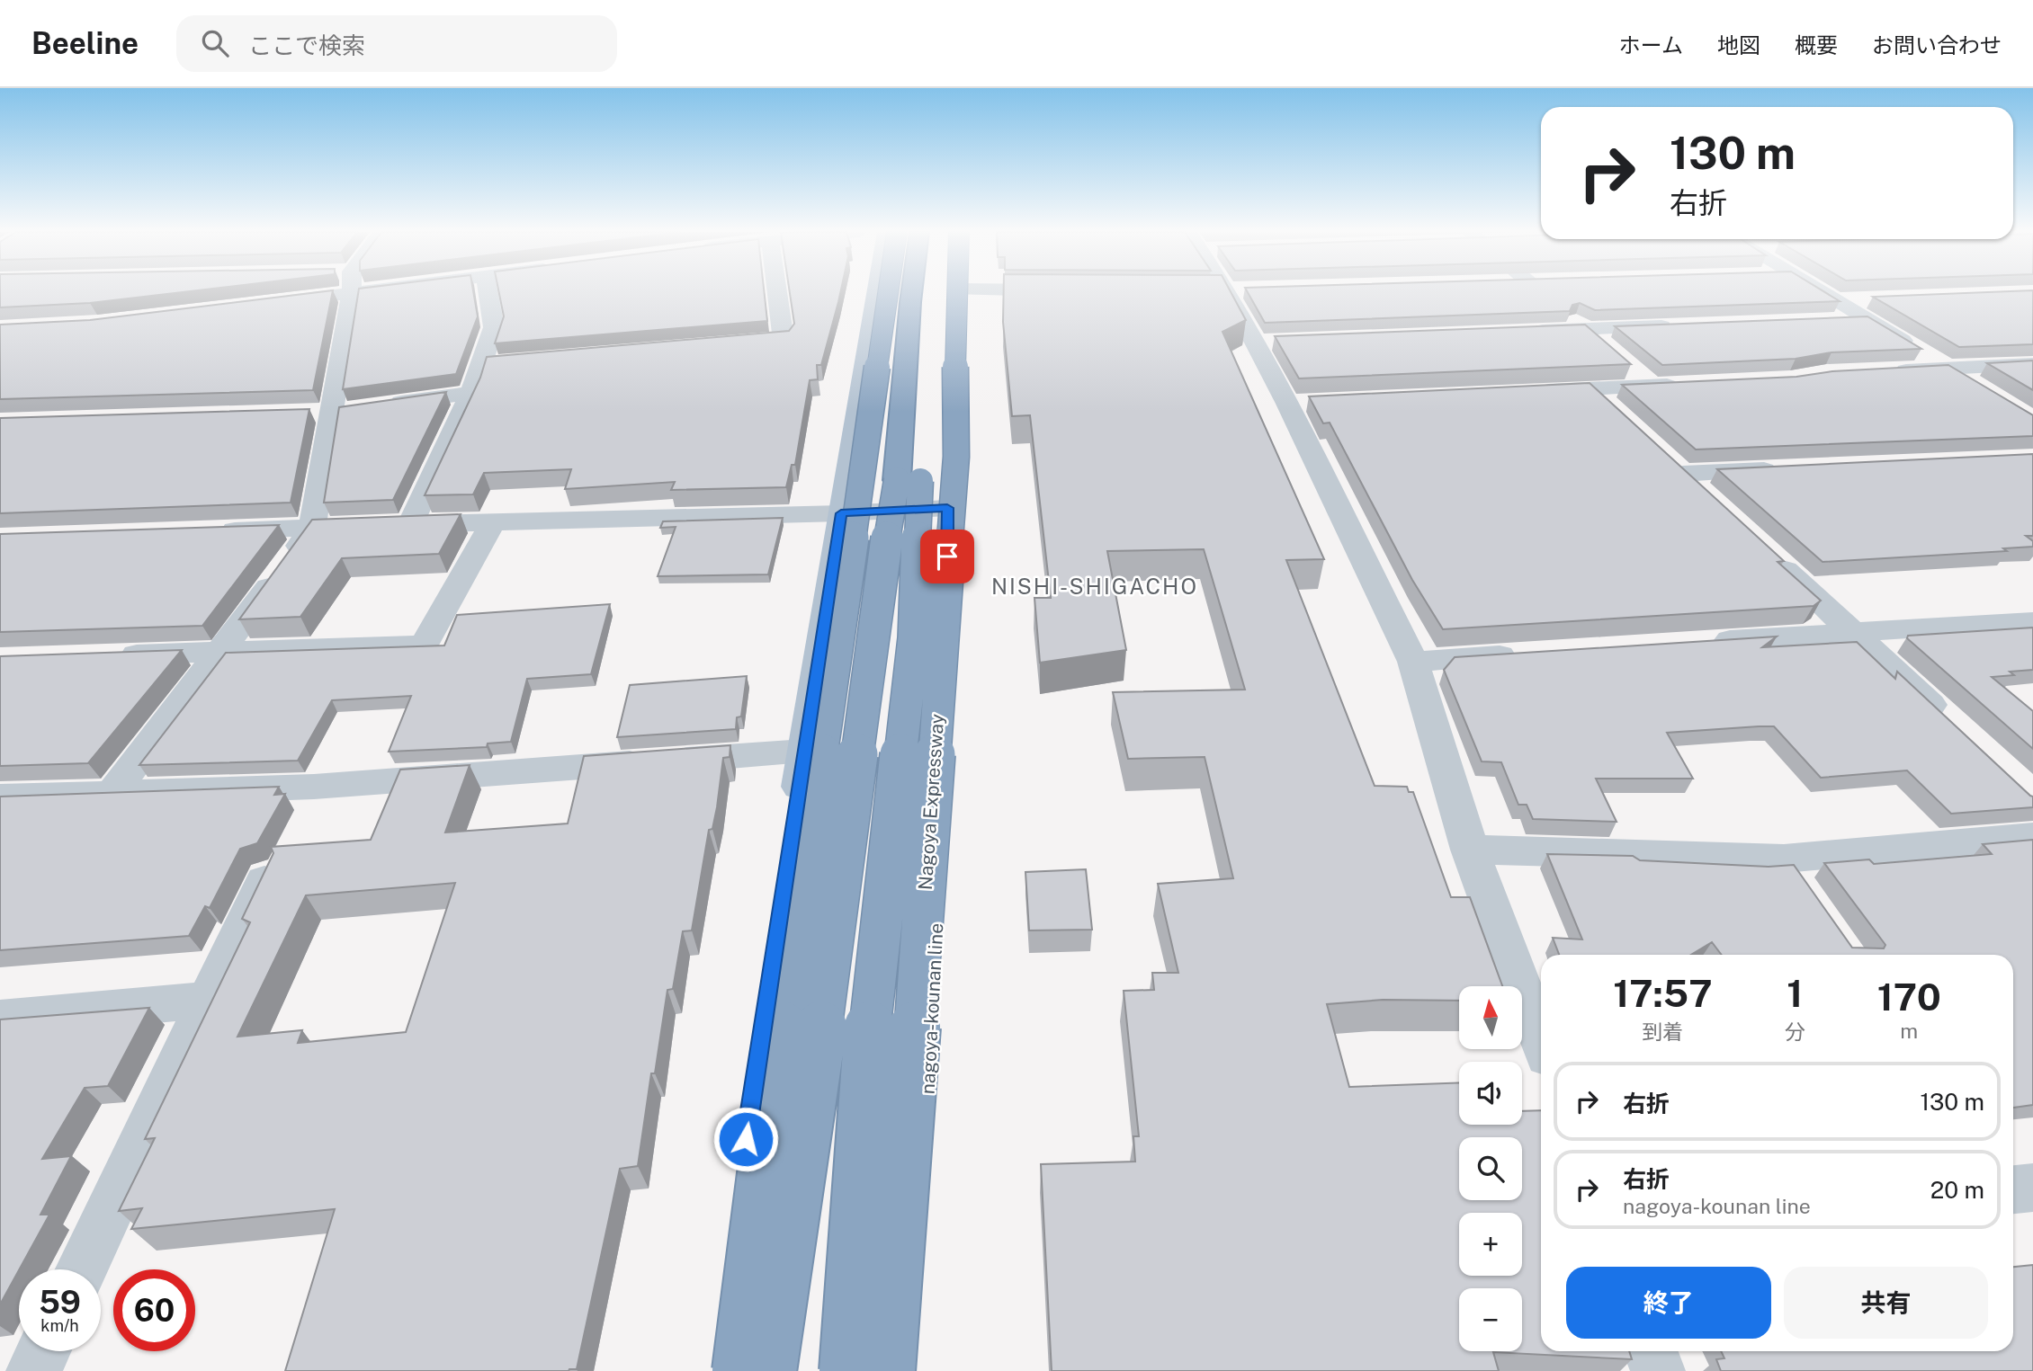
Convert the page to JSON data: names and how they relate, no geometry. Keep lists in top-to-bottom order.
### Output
{
  "streets": {
    "highway": ["Nagoya Expressway"],
    "main road": ["nagoya-kounan line"]
  },
  "districts": ["NISHI-SHIGACHO"],
  "north": "top",
  "page": {
    "header": "Beeline",
    "search": "ここで検索",
    "nav": [
      "ホーム",
      "地図",
      "概要",
      "お問い合わせ"
    ],
    "turn": ["130 m", "右折"],
    "eta": [
      "17:57",
      "到着",
      "1",
      "分",
      "170",
      "m"
    ],
    "map_buttons": ["+", "−"],
    "list": [
      {
        "name": "右折",
        "value": "130 m"
      },
      {
        "name": "右折",
        "note": "nagoya-kounan line",
        "value": "20 m"
      }
    ],
    "buttons": ["終了", "共有"],
    "speed": "59 km/h",
    "limit": "60"
  }
}
